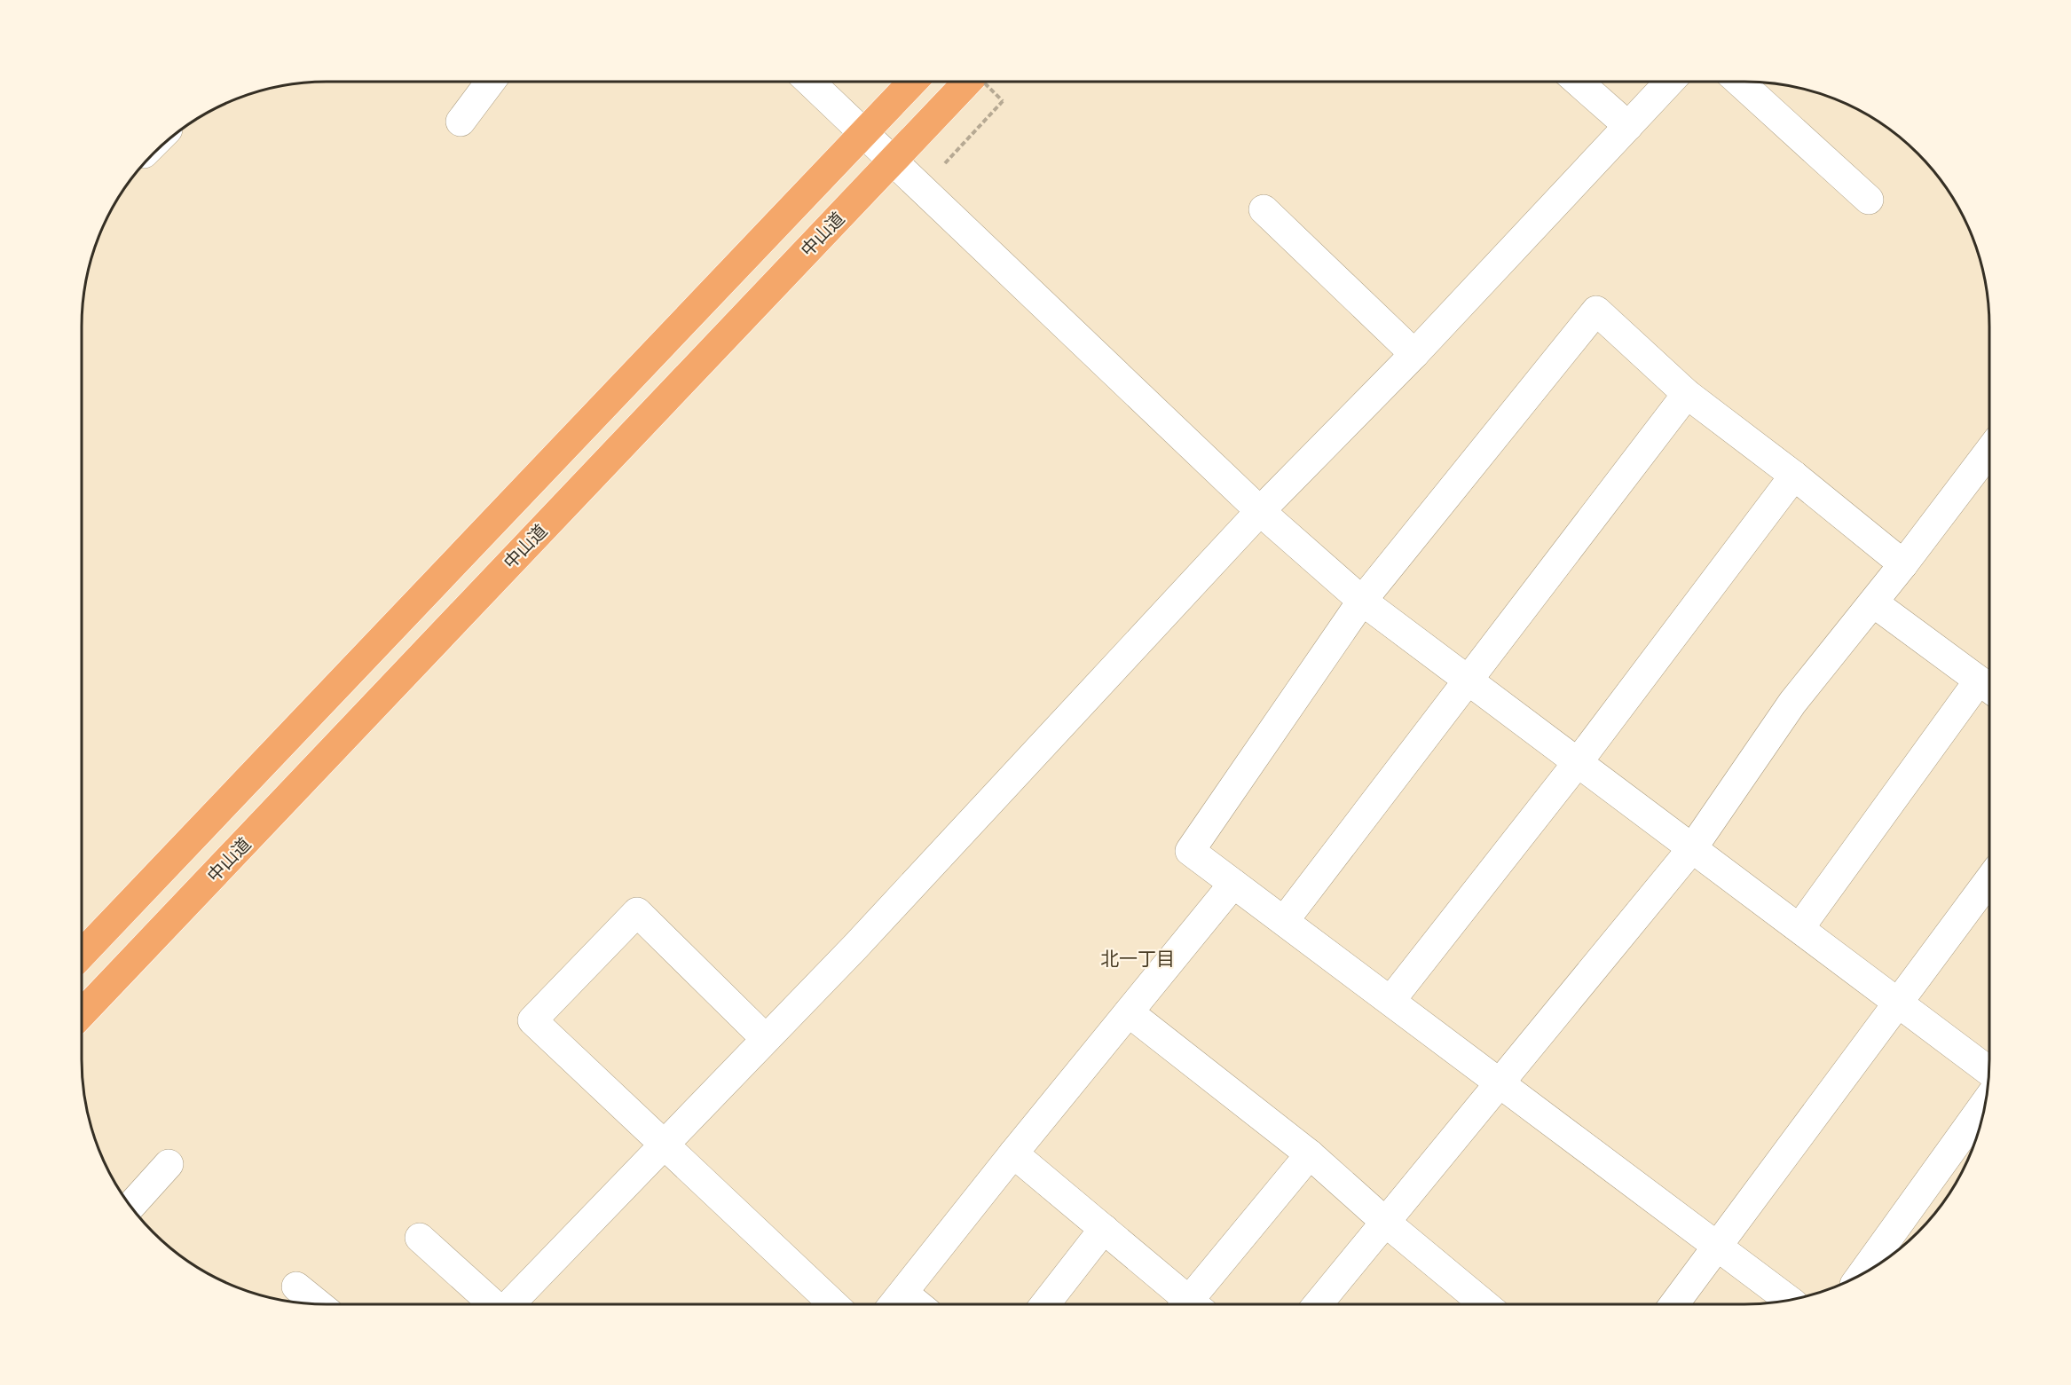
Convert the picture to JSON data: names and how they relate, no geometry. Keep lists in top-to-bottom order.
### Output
{
  "streets": {
    "highway": ["中山道"]
  },
  "districts": ["北一丁目"]
}
